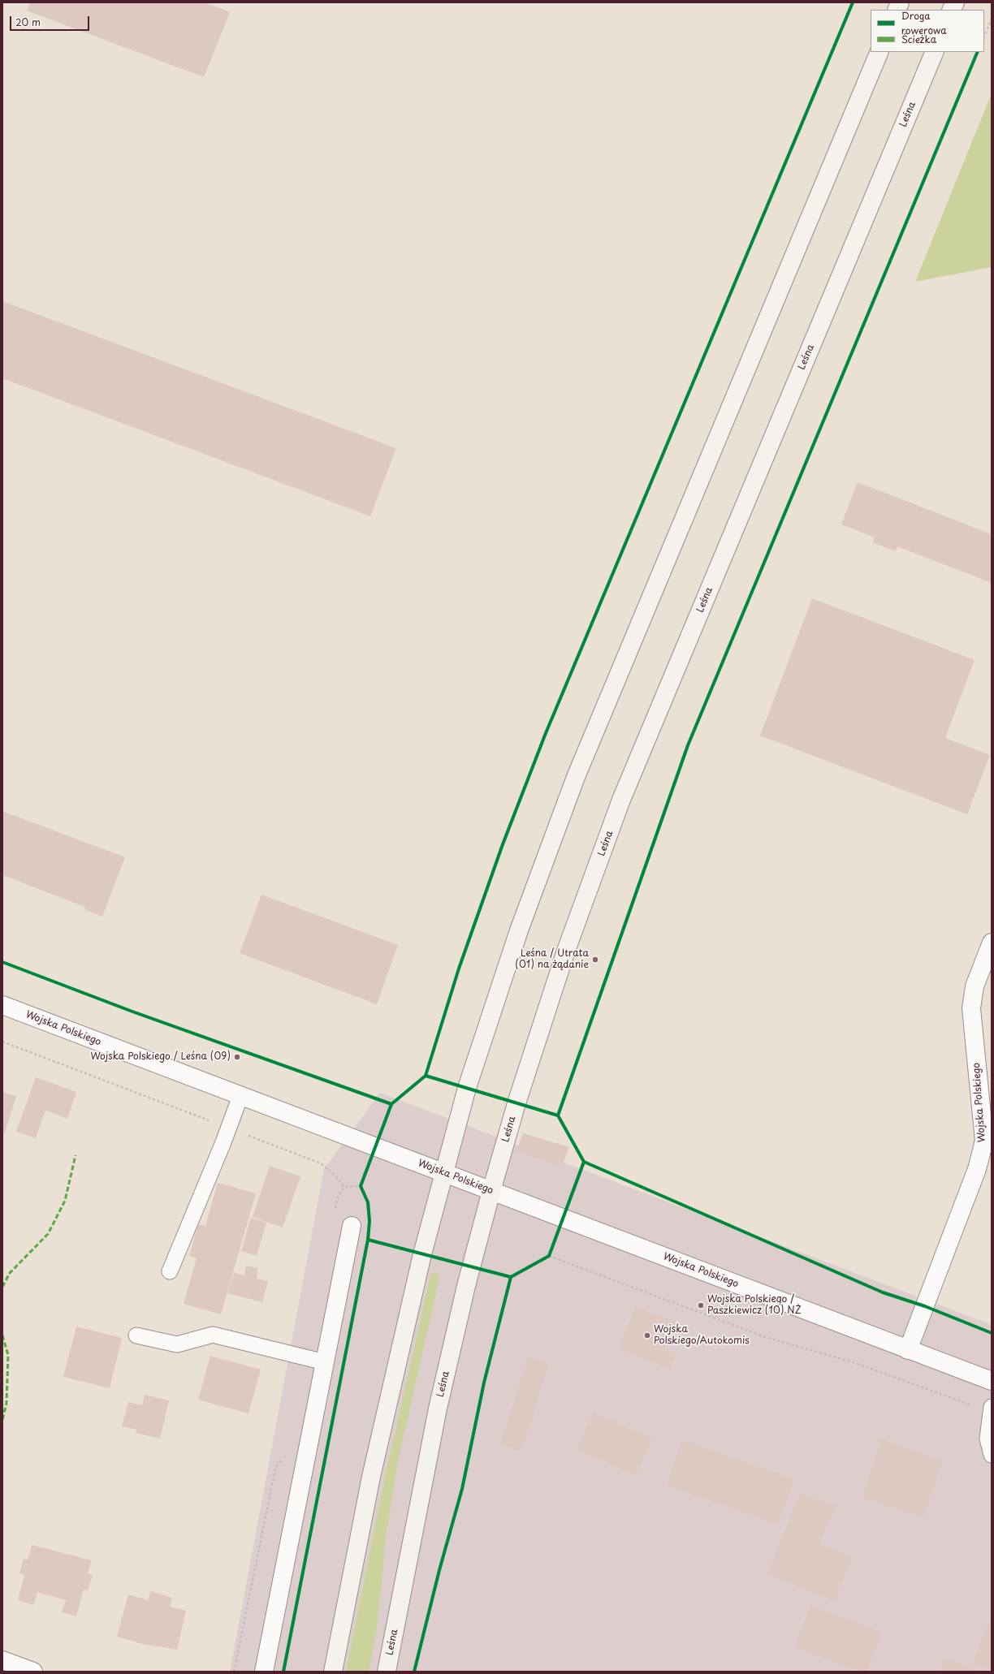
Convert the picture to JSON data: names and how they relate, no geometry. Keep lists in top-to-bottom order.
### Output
{
  "streets": {
    "main road": ["Leśna"],
    "street": ["Wojska Polskiego"]
  },
  "crossings": [
    ["Leśna", "Wojska Polskiego"]
  ],
  "places": [
    "Leśna / Utrata (01) na żądanie",
    "Wojska Polskiego / Leśna (09)",
    "Wojska Polskiego / Paszkiewicz (10) NŻ",
    "Wojska Polskiego/Autokomis"
  ],
  "legend": ["Droga rowerowa", "Ścieżka"],
  "scale_bar": "20 m"
}
